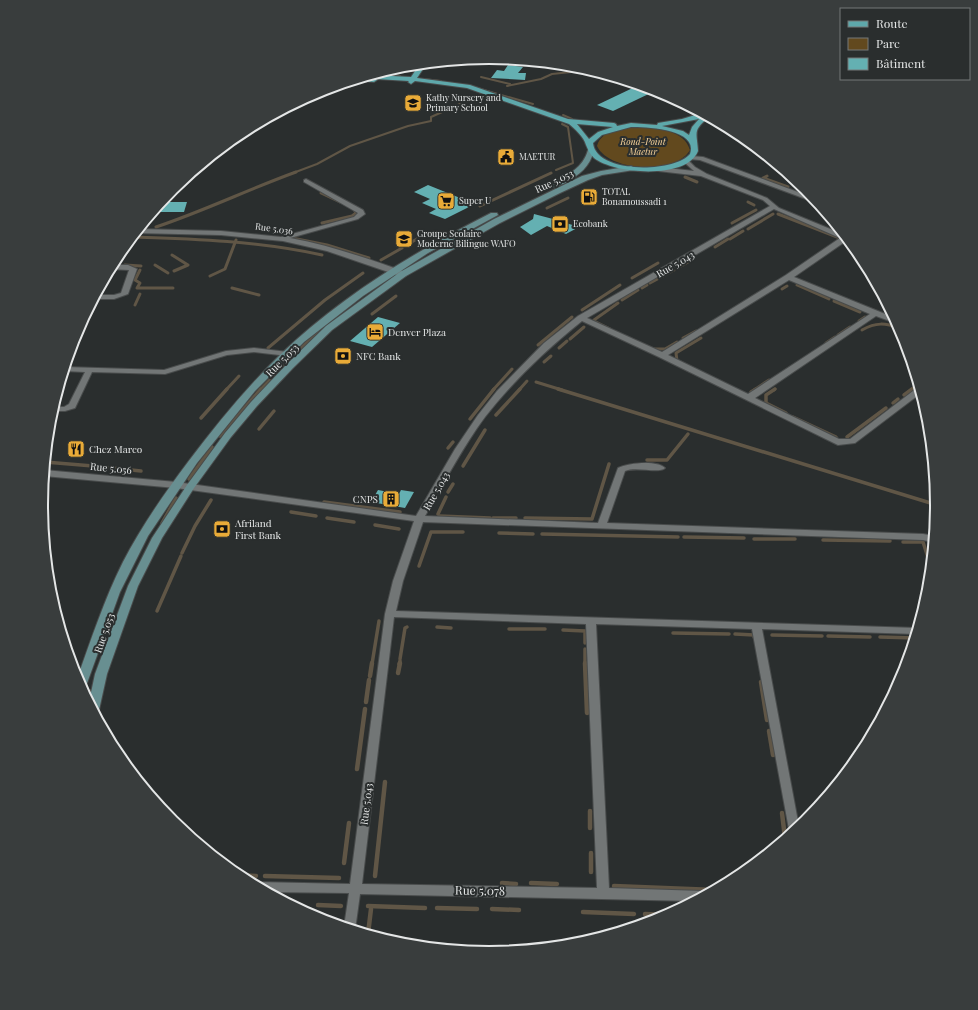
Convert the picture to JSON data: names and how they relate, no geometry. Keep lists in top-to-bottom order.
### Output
{
  "streets": {
    "main road": ["Rue 5.053"],
    "street": [
      "Rue 5.036",
      "Rue 5.043",
      "Rue 5.056",
      "Rue 5.078"
    ]
  },
  "crossings": [
    ["Rue 5.053", "Rue 5.036"],
    ["Rue 5.053", "Rue 5.056"],
    ["Rue 5.043", "Rue 5.056"],
    ["Rue 5.043", "Rue 5.078"]
  ],
  "parks": ["Rond-Point Maetur"],
  "places": {
    "school or university": ["Kathy Nursery and Primary School", "Groupe Scolaire Moderne Bilingue WAFO"],
    "public building": ["MAETUR"],
    "fuel station": ["TOTAL Bonamoussadi 1"],
    "supermarket": ["Super U"],
    "bank": ["Ecobank", "NFC Bank", "Afriland First Bank"],
    "hotel": ["Denver Plaza"],
    "restaurant": ["Chez Marco"],
    "building": ["CNPS"]
  },
  "legend": ["Route", "Parc", "Bâtiment"]
}
